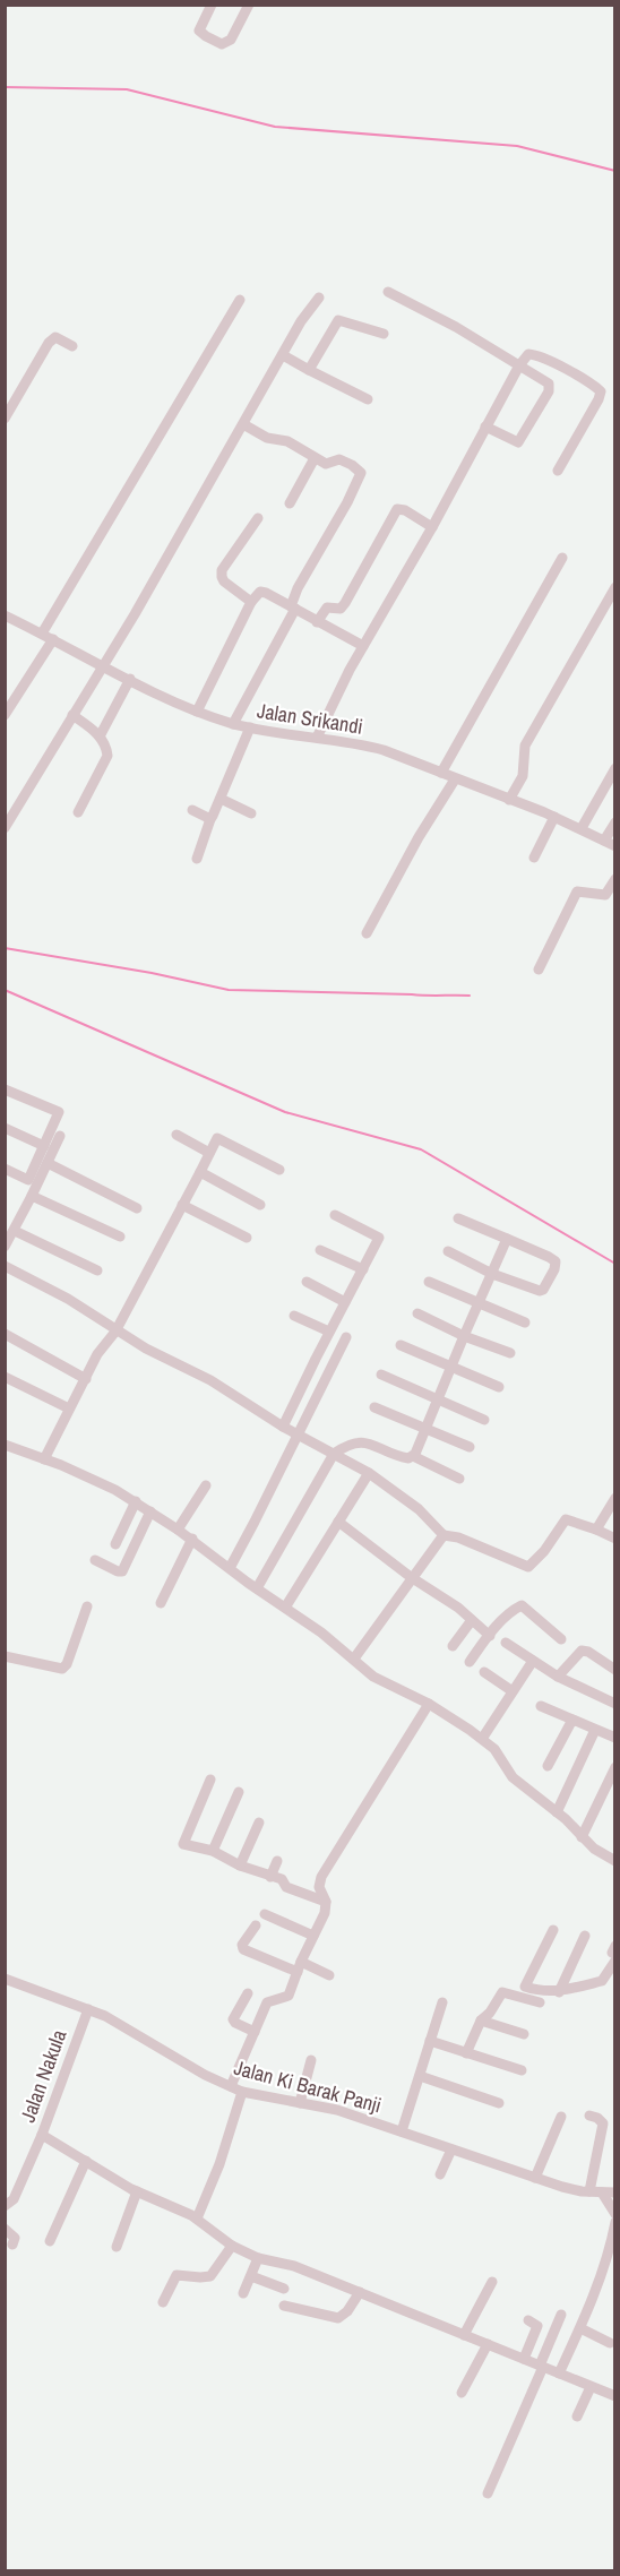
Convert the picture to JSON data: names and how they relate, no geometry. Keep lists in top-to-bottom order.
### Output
{
  "streets": {
    "street": ["Jalan Srikandi", "Jalan Nakula", "Jalan Ki Barak Panji"]
  },
  "crossings": [
    ["Jalan Nakula", "Jalan Ki Barak Panji"]
  ]
}
